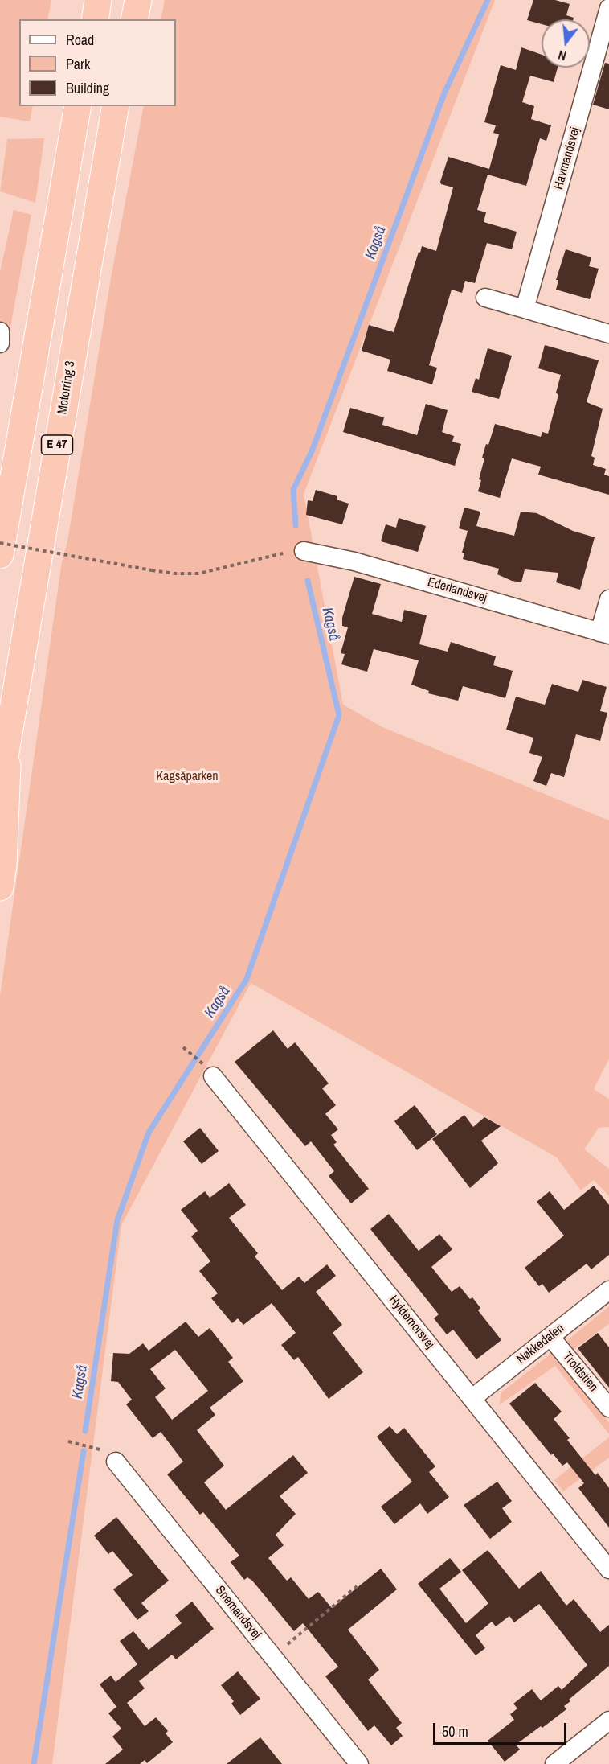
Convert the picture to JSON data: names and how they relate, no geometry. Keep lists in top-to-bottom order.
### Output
{
  "streets": {
    "highway": ["Motorring 3", "E 47"],
    "street": [
      "Havmandsvej",
      "Ederlandsvej",
      "Hyldemorsvej",
      "Nøkkedalen",
      "Troldstien",
      "Snemandsvej"
    ]
  },
  "crossings": [
    ["Hyldemorsvej", "Nøkkedalen"],
    ["Nøkkedalen", "Troldstien"]
  ],
  "water": ["Kagså"],
  "parks": ["Kagsåparken"],
  "legend": ["Road", "Park", "Building"],
  "scale_bar": "50 m",
  "north": "bottom"
}
